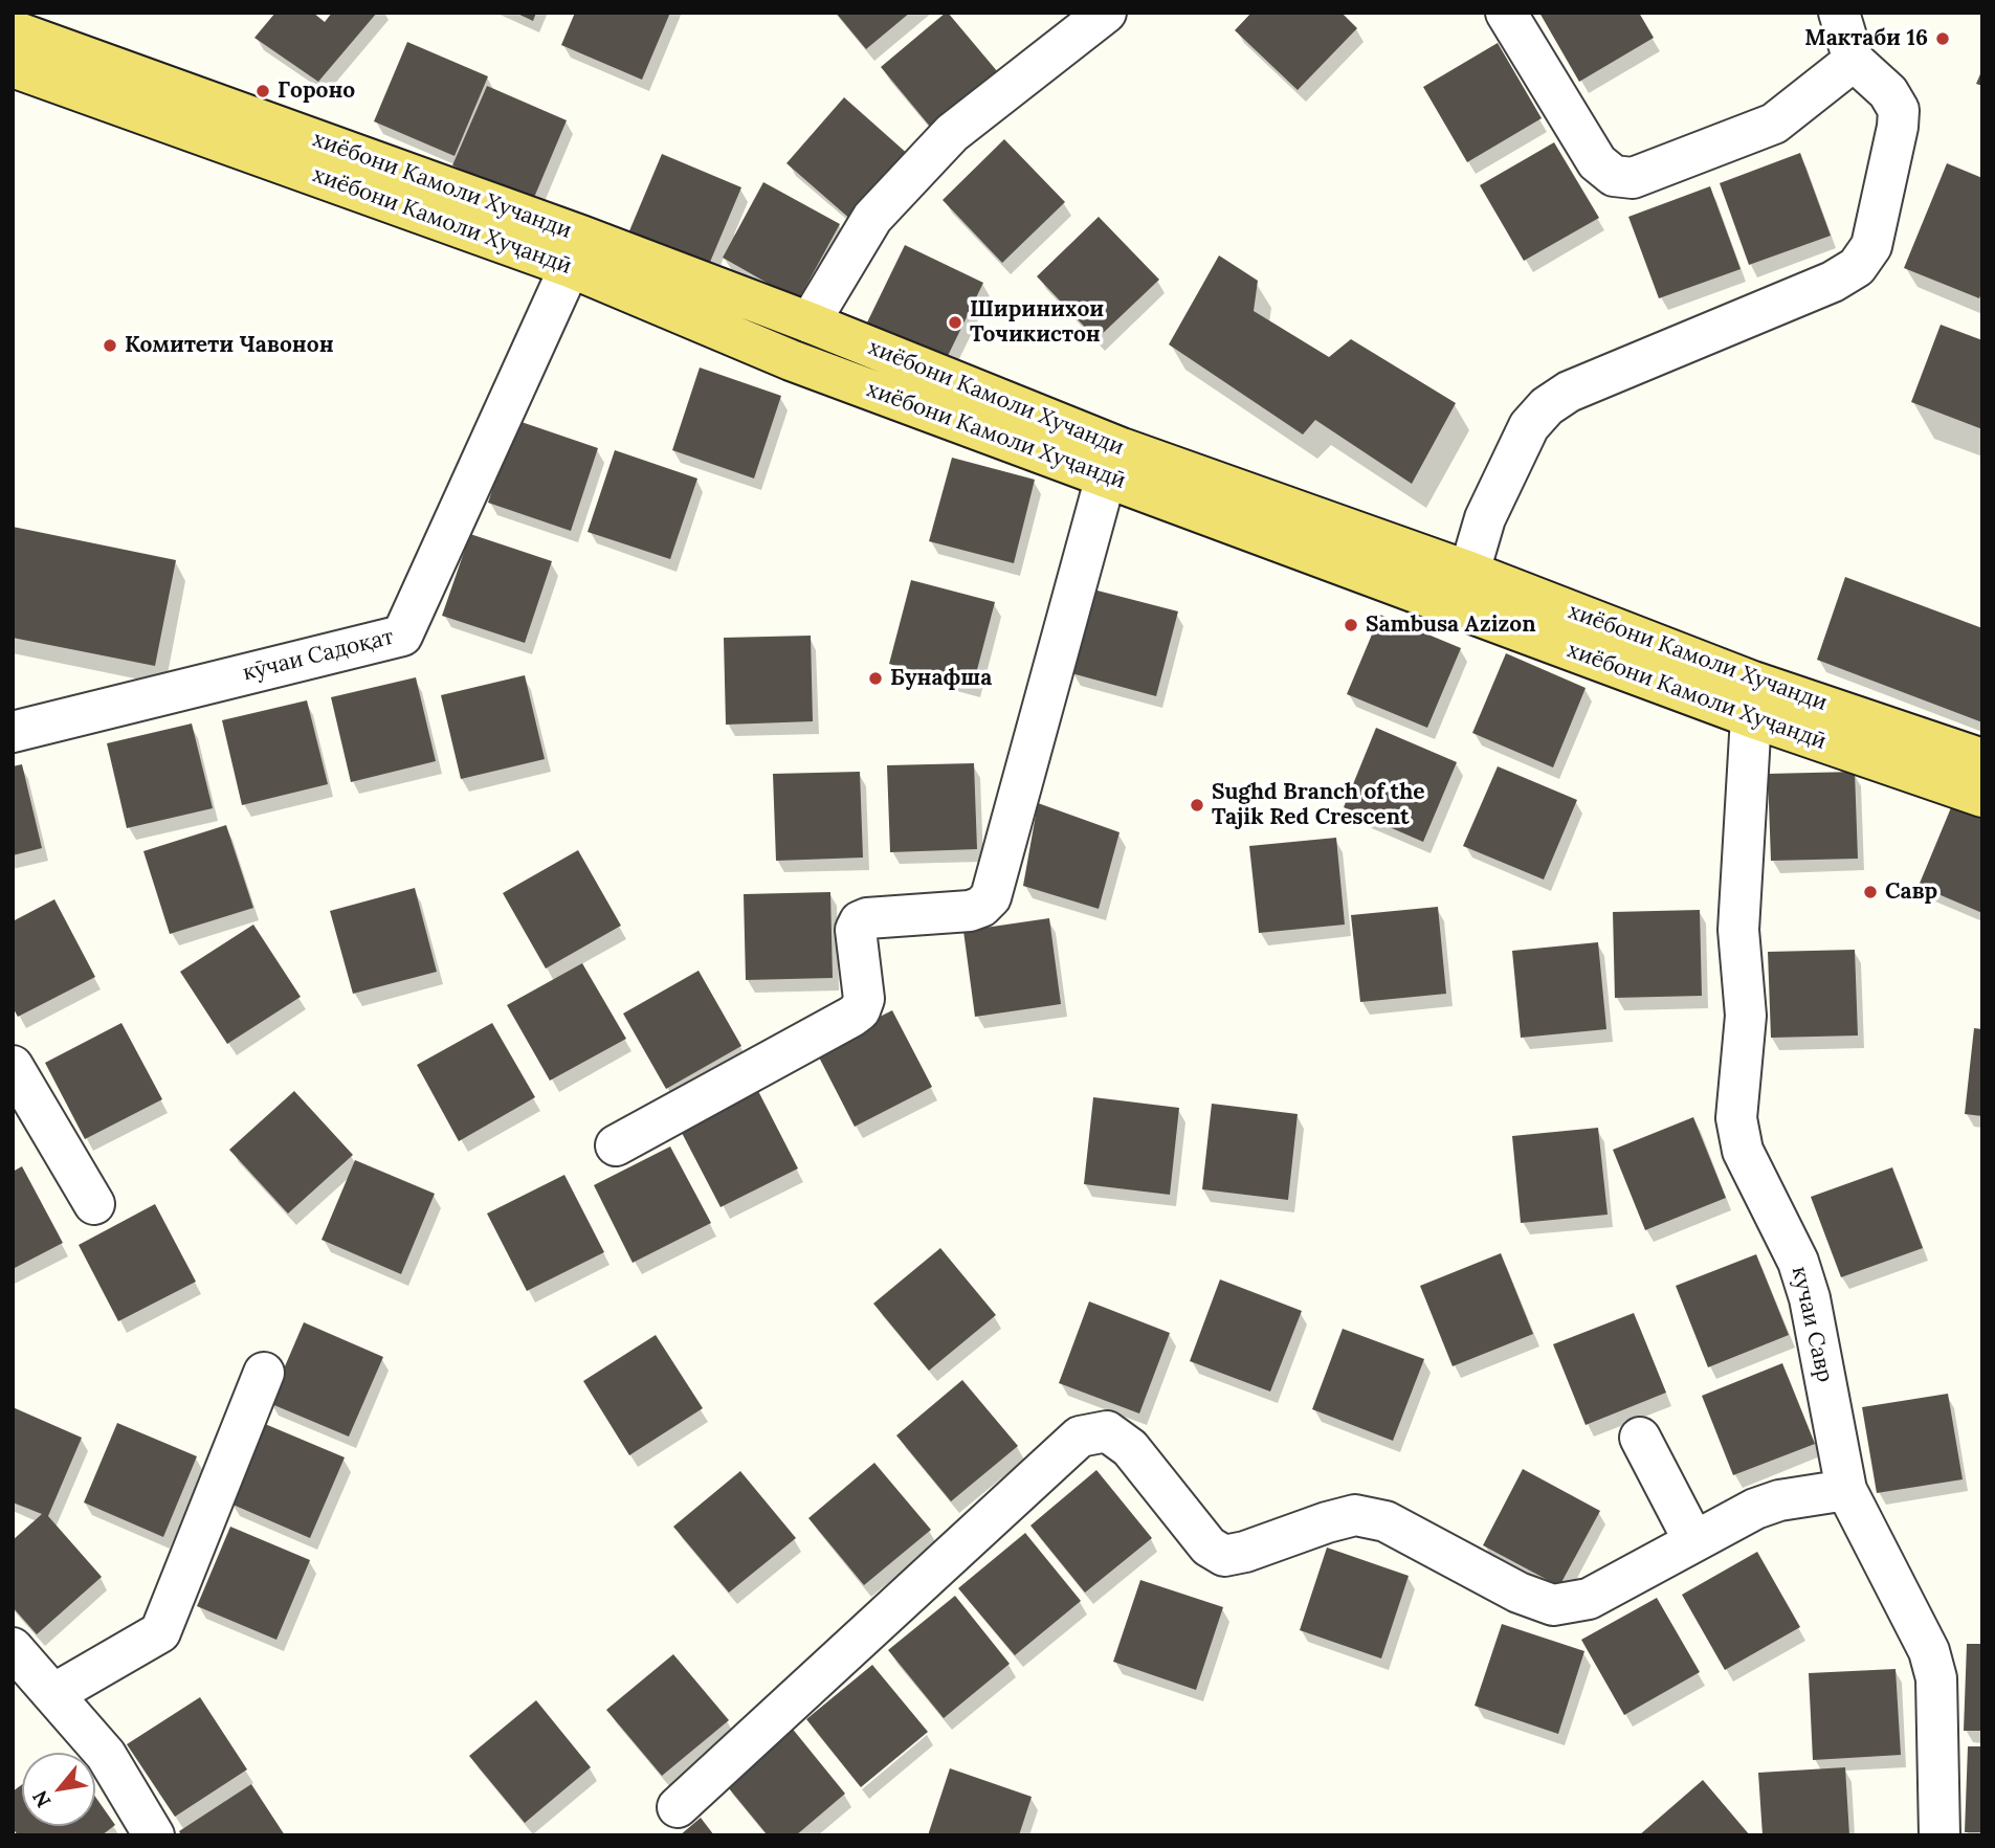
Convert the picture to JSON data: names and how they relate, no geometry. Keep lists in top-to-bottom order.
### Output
{
  "streets": {
    "main road": ["хиёбони Камоли Хучанди", "хиёбони Камоли Хуҷандӣ"],
    "street": ["кӯчаи Садоқат", "кучаи Савр"]
  },
  "crossings": [
    ["хиёбони Камоли Хуҷандӣ", "кӯчаи Садоқат"],
    ["хиёбони Камоли Хуҷандӣ", "кучаи Савр"]
  ],
  "places": [
    "Мактаби 16",
    "Гороно",
    "Ширинихои Точикистон",
    "Комитети Чавонон",
    "Sambusa Azizon",
    "Бунафша",
    "Sughd Branch of the Tajik Red Crescent",
    "Савр"
  ],
  "north": "bottom left"
}
